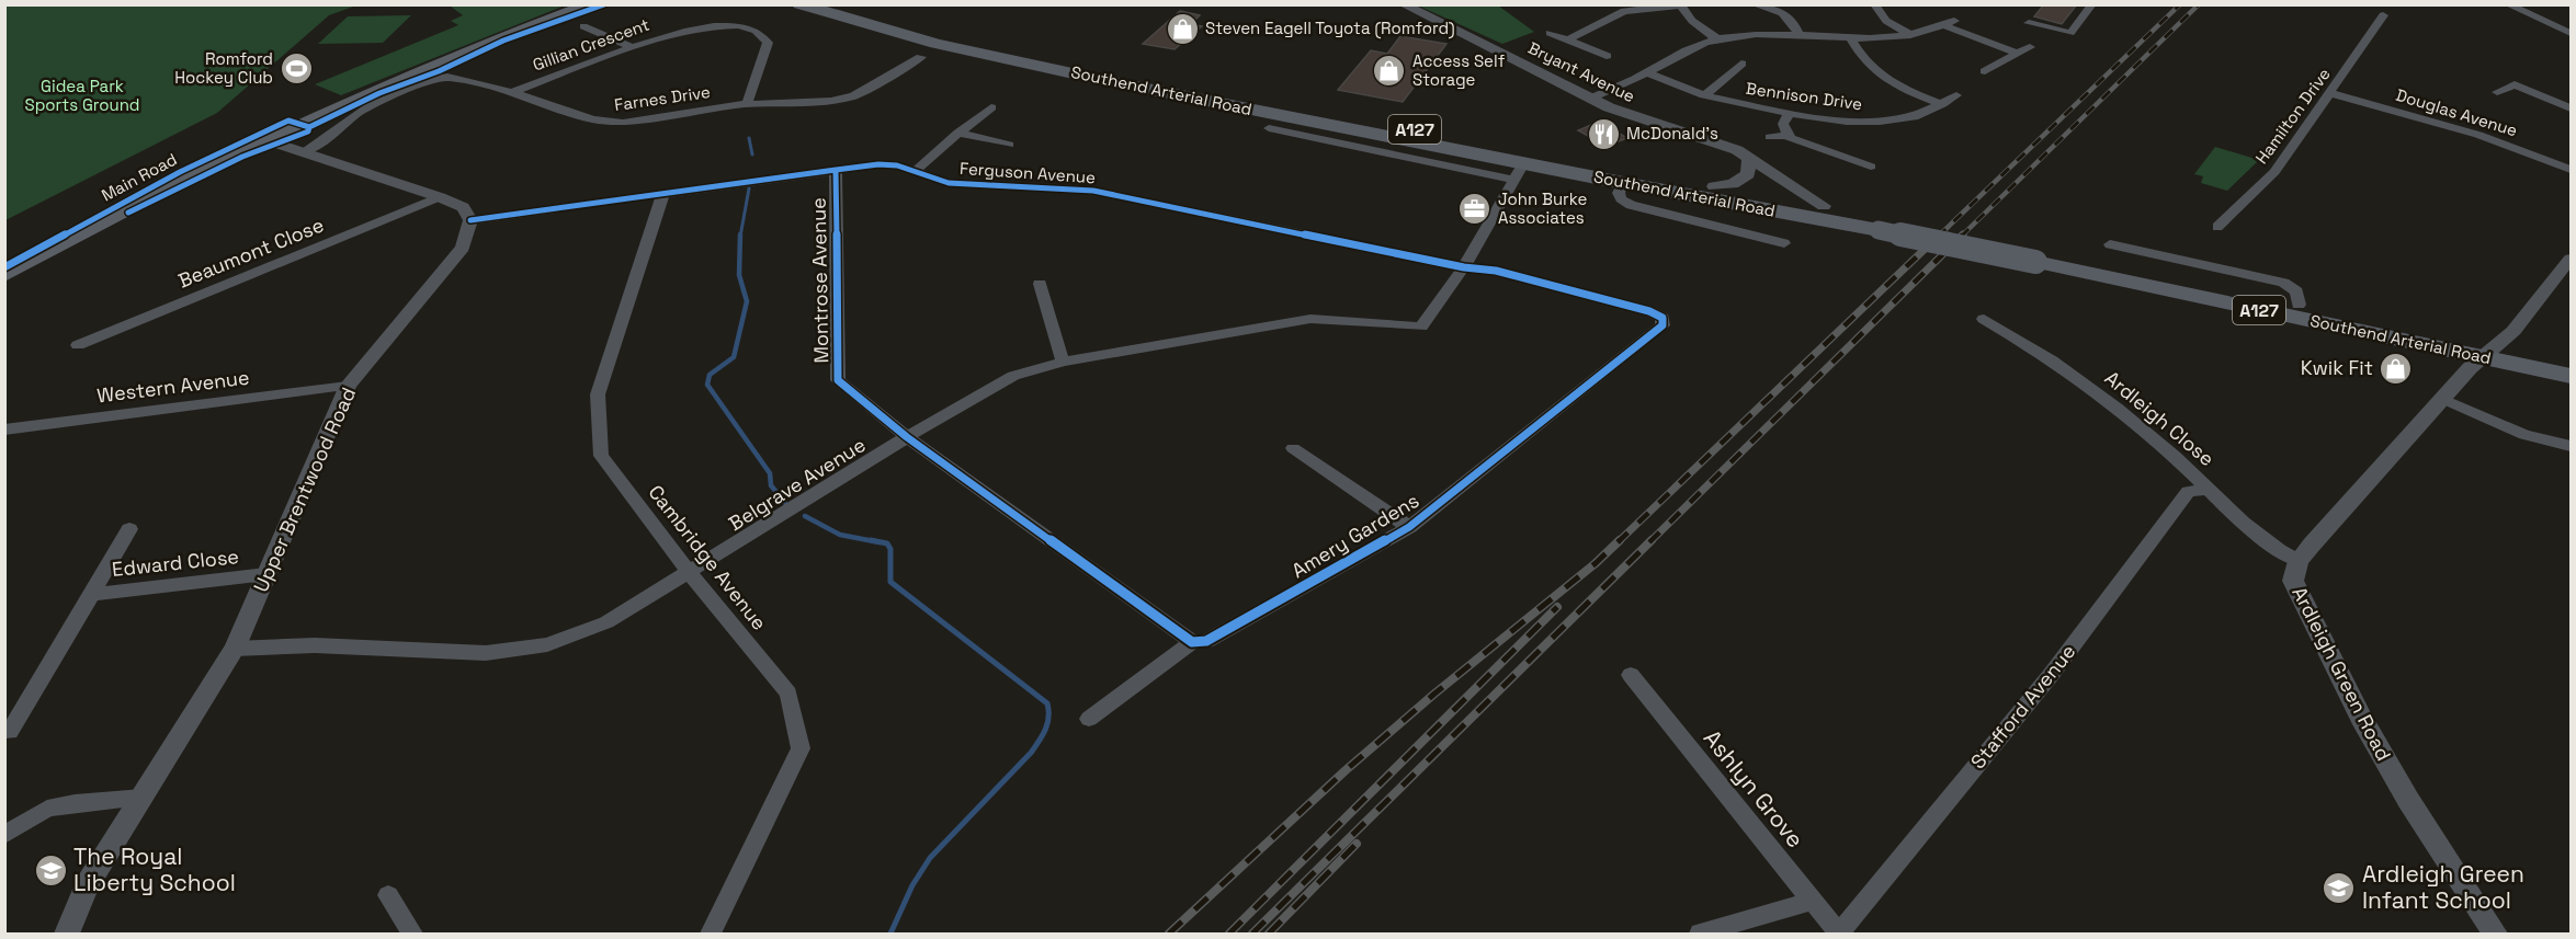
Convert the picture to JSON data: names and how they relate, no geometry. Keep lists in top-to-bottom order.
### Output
{
  "streets": {
    "highway": ["Southend Arterial Road", "A127"],
    "main road": ["Main Road"],
    "street": [
      "Gillian Crescent",
      "Bryant Avenue",
      "Bennison Drive",
      "Farnes Drive",
      "Douglas Avenue",
      "Hamilton Drive",
      "Ferguson Avenue",
      "Beaumont Close",
      "Montrose Avenue",
      "Western Avenue",
      "Ardleigh Close",
      "Belgrave Avenue",
      "Upper Brentwood Road",
      "Amery Gardens",
      "Cambridge Avenue",
      "Edward Close",
      "Ardleigh Green Road",
      "Stafford Avenue",
      "Ashlyn Grove"
    ]
  },
  "crossings": [
    ["Gillian Crescent", "Farnes Drive"],
    ["Bryant Avenue", "Southend Arterial Road"],
    ["Southend Arterial Road", "A127"],
    ["Southend Arterial Road", "Belgrave Avenue"],
    ["Southend Arterial Road", "Ardleigh Green Road"],
    ["Douglas Avenue", "Hamilton Drive"],
    ["A127", "Ardleigh Green Road"],
    ["Ferguson Avenue", "Montrose Avenue"],
    ["Ferguson Avenue", "Belgrave Avenue"],
    ["Ferguson Avenue", "Upper Brentwood Road"],
    ["Ferguson Avenue", "Amery Gardens"],
    ["Ferguson Avenue", "Cambridge Avenue"],
    ["Montrose Avenue", "Belgrave Avenue"],
    ["Western Avenue", "Upper Brentwood Road"],
    ["Ardleigh Close", "Ardleigh Green Road"],
    ["Ardleigh Close", "Stafford Avenue"],
    ["Belgrave Avenue", "Upper Brentwood Road"],
    ["Belgrave Avenue", "Amery Gardens"],
    ["Belgrave Avenue", "Cambridge Avenue"],
    ["Upper Brentwood Road", "Edward Close"],
    ["Stafford Avenue", "Ashlyn Grove"]
  ],
  "parks": ["Gidea Park Sports Ground"],
  "places": {
    "shop": ["Steven Eagell Toyota (Romford)", "Access Self Storage", "Kwik Fit"],
    "sports": ["Romford Hockey Club"],
    "restaurant": ["McDonald's"],
    "office": ["John Burke Associates"],
    "school or university": ["The Royal Liberty School", "Ardleigh Green Infant School"]
  }
}
